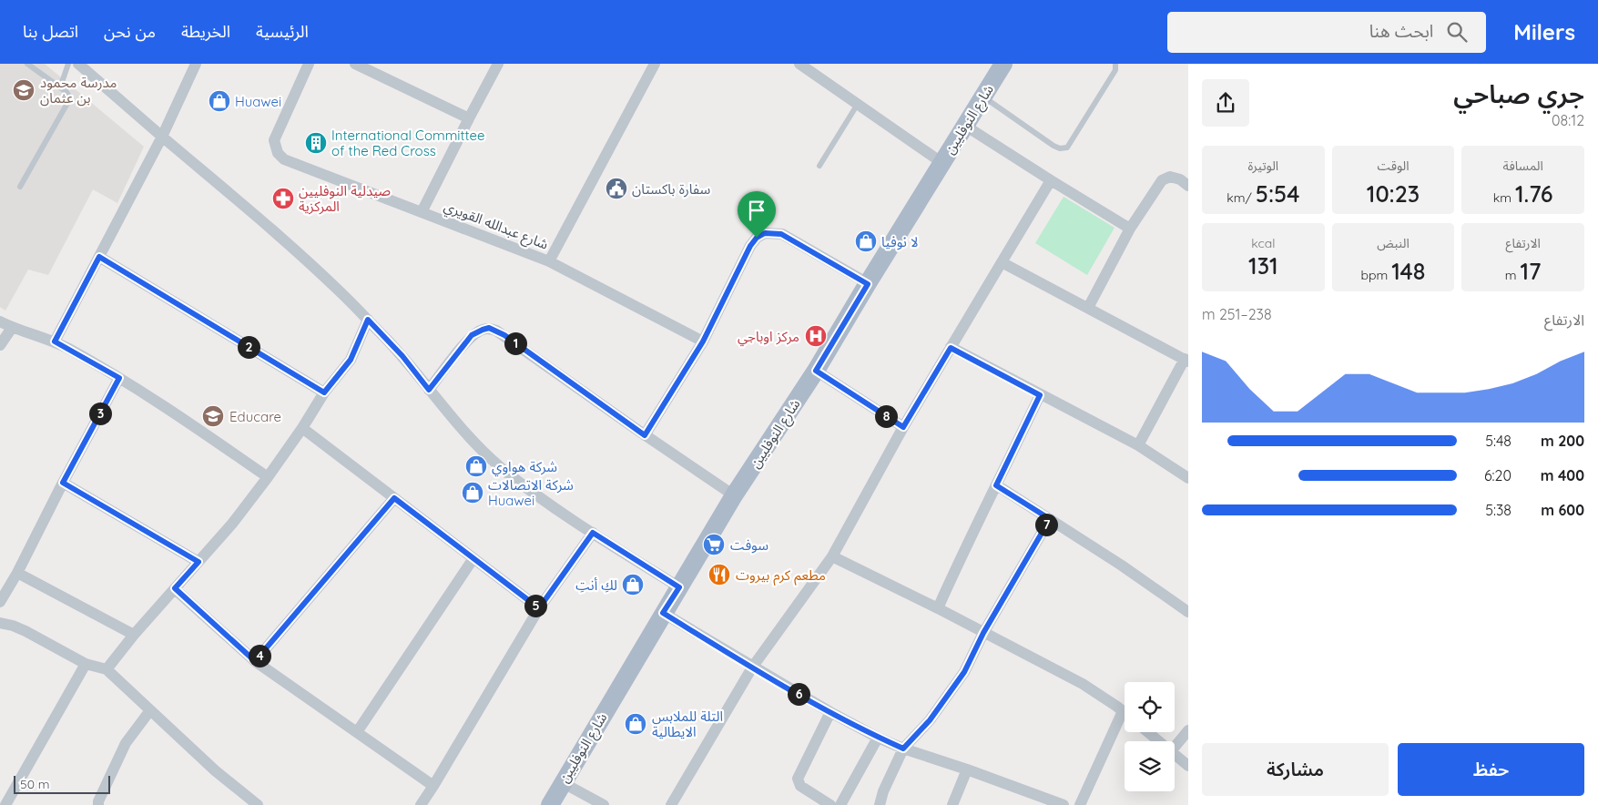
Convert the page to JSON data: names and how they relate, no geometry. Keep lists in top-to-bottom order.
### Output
{
  "streets": {
    "main road": ["شارع النوفليين"],
    "street": ["شارع عبدالله القويري"]
  },
  "places": {
    "school or university": ["مدرسة محمود بن عثمان", "Educare"],
    "shop": [
      "Huawei",
      "لا نوفيا",
      "شركة هواوي",
      "شركة الاتصالات Huawei",
      "لكِ أنتِ",
      "التلة للملابس الايطالية"
    ],
    "building": ["International Committee of the Red Cross"],
    "public building": ["سفارة باكستان"],
    "pharmacy": ["صيدلية النوفليين المركزية"],
    "hospital": ["مركز اوباجي"],
    "supermarket": ["سوفت"],
    "restaurant": ["مطعم كرم بيروت"]
  },
  "scale_bar": "50 m",
  "page": {
    "header": "Milers",
    "search": "ابحث هنا",
    "nav": [
      "الرئيسية",
      "الخريطة",
      "من نحن",
      "اتصل بنا"
    ],
    "heading": ["جري صباحي", "08:12"],
    "stats": [
      ["المسافة", "1.76 km"],
      ["الوقت", "10:23"],
      ["الوتيرة", "5:54 /km"],
      ["الارتفاع", "17 m"],
      ["النبض", "148 bpm"],
      ["kcal", "131"]
    ],
    "chart": ["الارتفاع", "238–251 m"],
    "pins": [
      "1",
      "2",
      "3",
      "8",
      "7",
      "5",
      "4",
      "6"
    ],
    "list": [
      {
        "name": "200 m",
        "note": "5:48"
      },
      {
        "name": "400 m",
        "note": "6:20"
      },
      {
        "name": "600 m",
        "note": "5:38"
      }
    ],
    "buttons": ["حفظ", "مشاركة"],
    "scale": "50 m"
  }
}
